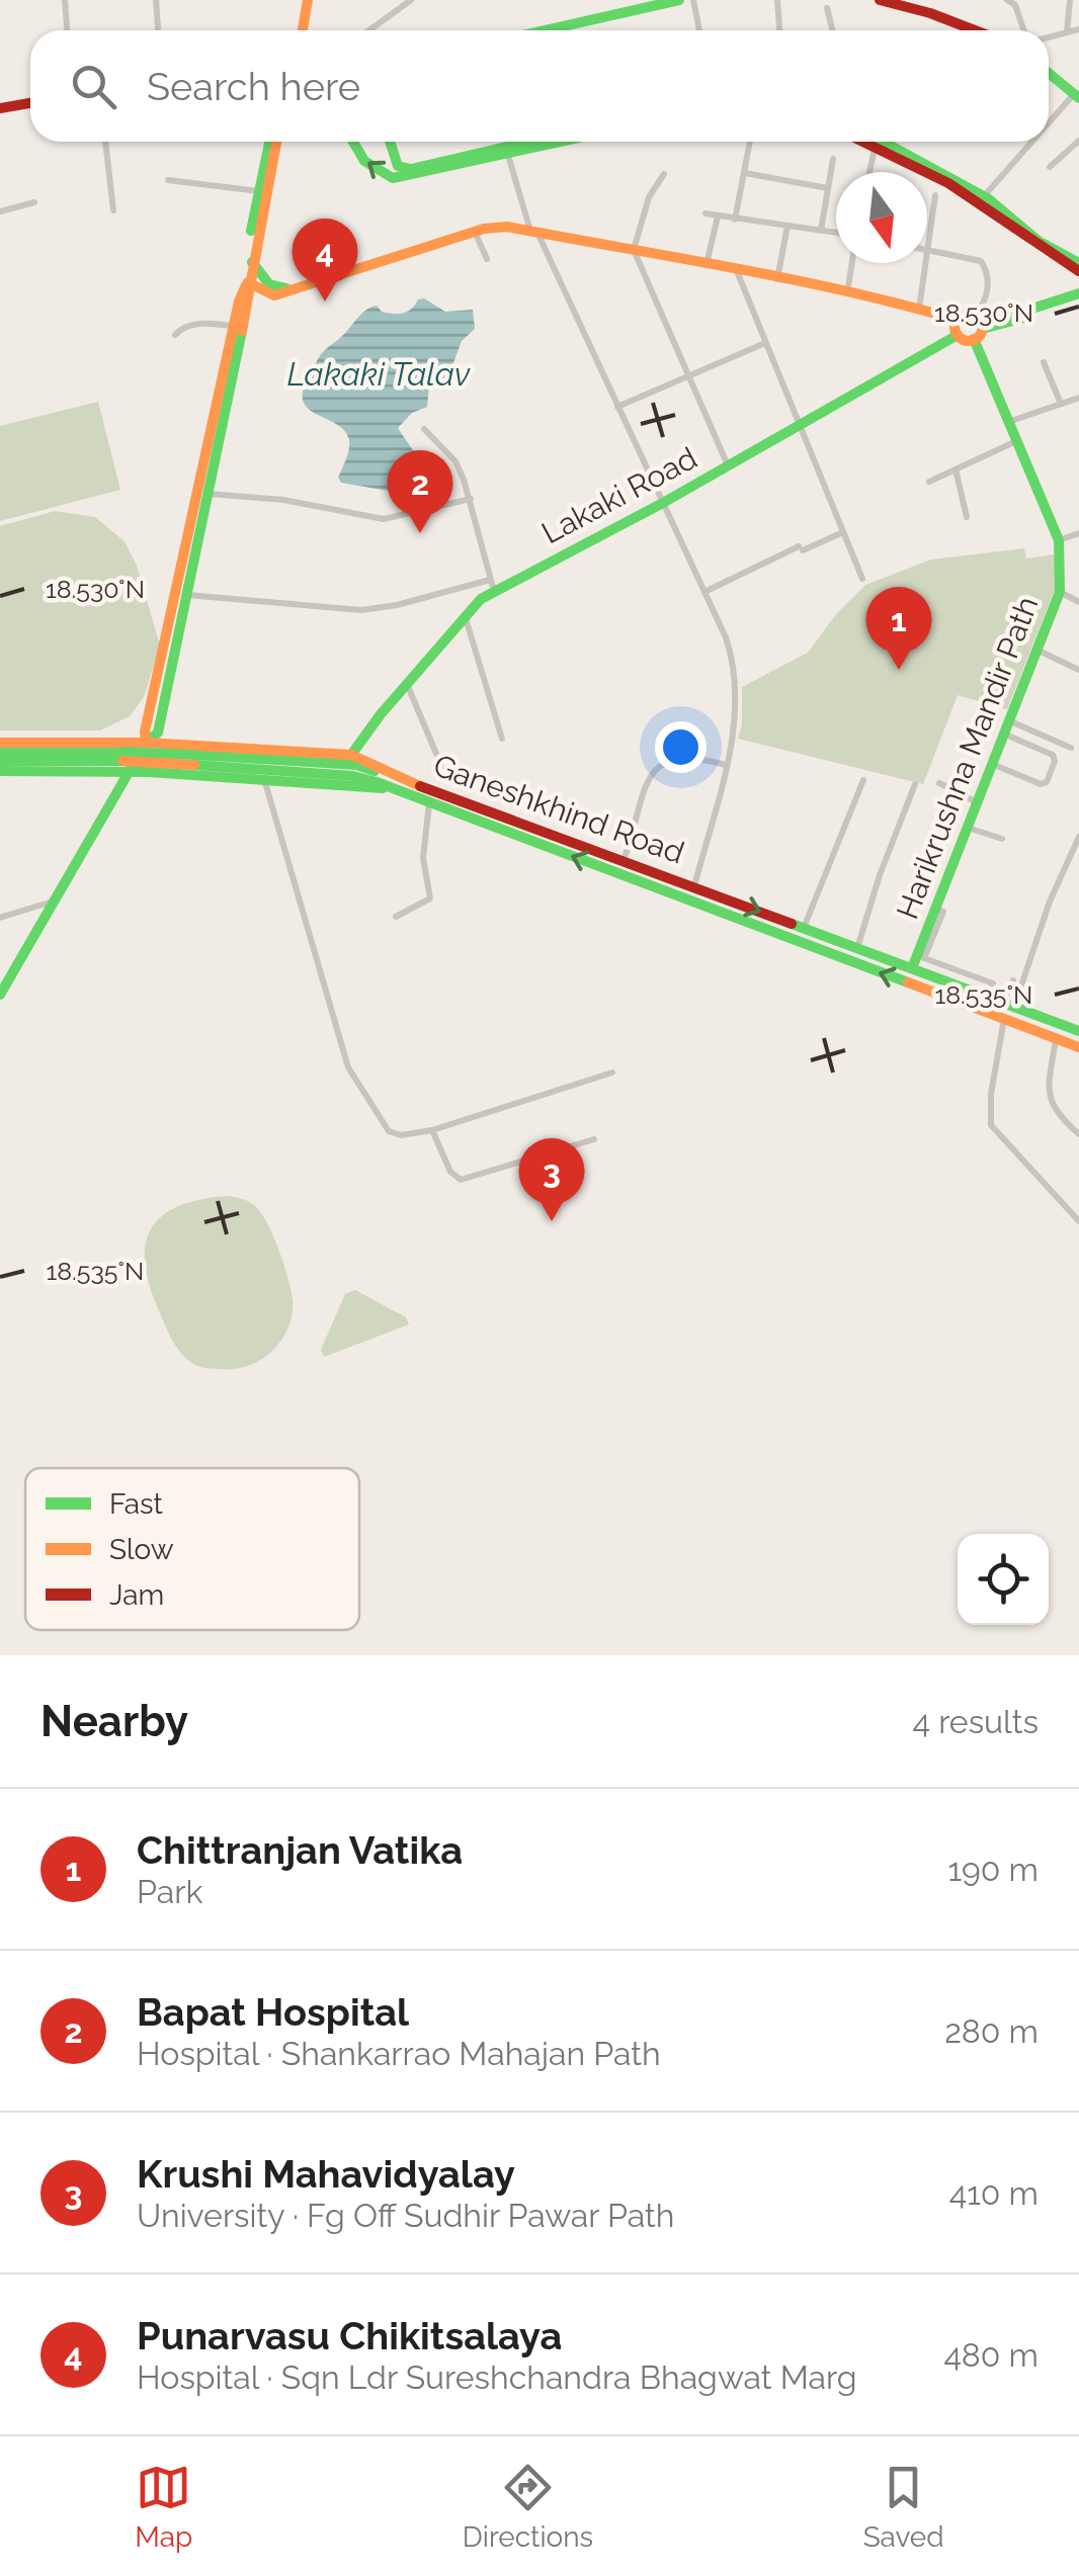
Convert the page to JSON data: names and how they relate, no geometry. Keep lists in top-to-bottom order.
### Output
{
  "streets": {
    "main road": ["Lakaki Road", "Harikrushna Mandir Path", "Ganeshkhind Road"]
  },
  "crossings": [
    ["Lakaki Road", "Harikrushna Mandir Path"],
    ["Lakaki Road", "Ganeshkhind Road"],
    ["Harikrushna Mandir Path", "Ganeshkhind Road"]
  ],
  "water": ["Lakaki Talav"],
  "legend": ["Fast", "Slow", "Jam"],
  "north": "bottom",
  "page": {
    "search": "Search here",
    "pins": [
      "4",
      "2",
      "1",
      "3"
    ],
    "heading": ["Nearby", "4 results"],
    "list": [
      {
        "mark": "1",
        "name": "Chittranjan Vatika",
        "note": "Park",
        "value": "190 m"
      },
      {
        "mark": "2",
        "name": "Bapat Hospital",
        "note": "Hospital · Shankarrao Mahajan Path",
        "value": "280 m"
      },
      {
        "mark": "3",
        "name": "Krushi Mahavidyalay",
        "note": "University · Fg Off Sudhir Pawar Path",
        "value": "410 m"
      },
      {
        "mark": "4",
        "name": "Punarvasu Chikitsalaya",
        "note": "Hospital · Sqn Ldr Sureshchandra Bhagwat Marg",
        "value": "480 m"
      }
    ],
    "nav": ["Map", "Directions", "Saved"]
  },
  "coordinates": ["18.530°N", "18.535°N"]
}
